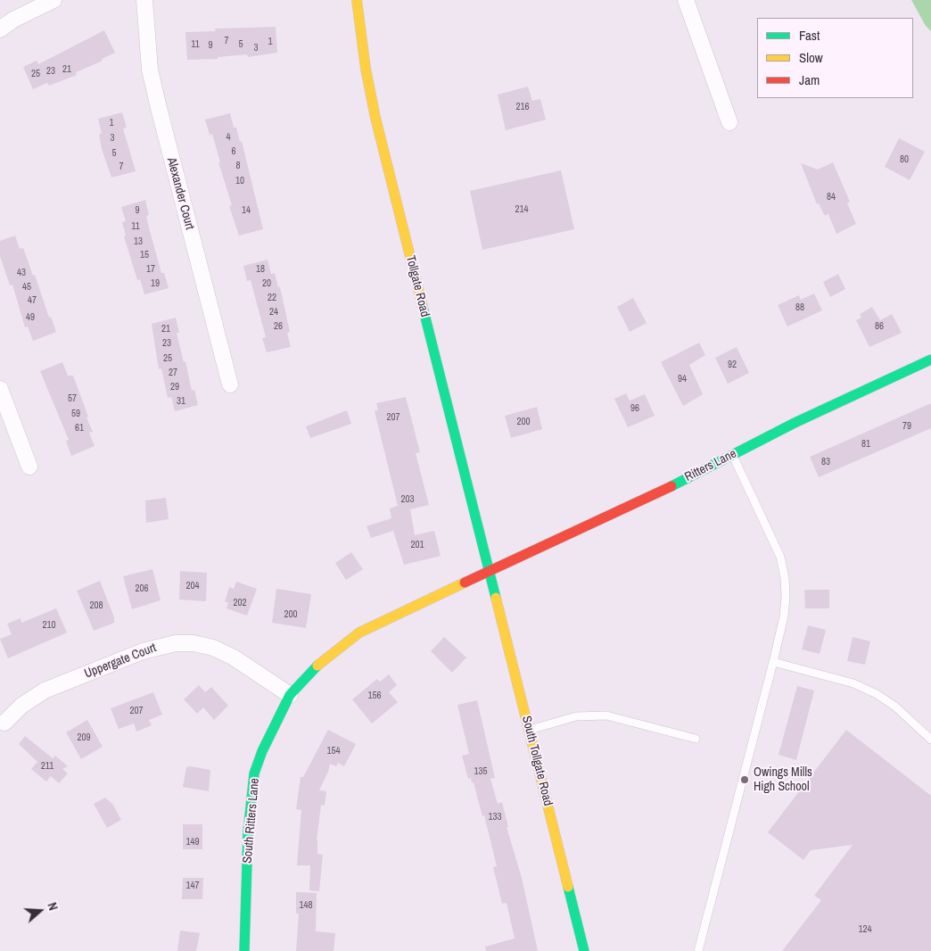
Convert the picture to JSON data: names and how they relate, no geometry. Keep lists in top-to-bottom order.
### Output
{
  "streets": {
    "street": [
      "Alexander Court",
      "Tollgate Road",
      "Ritters Lane",
      "Uppergate Court",
      "South Tollgate Road",
      "South Ritters Lane"
    ]
  },
  "crossings": [
    ["Tollgate Road", "Ritters Lane"],
    ["Tollgate Road", "South Tollgate Road"],
    ["Tollgate Road", "South Ritters Lane"],
    ["Ritters Lane", "South Tollgate Road"],
    ["Ritters Lane", "South Ritters Lane"],
    ["Uppergate Court", "South Ritters Lane"],
    ["South Tollgate Road", "South Ritters Lane"]
  ],
  "places": ["Owings Mills High School"],
  "house_numbers": [
    "7",
    "1",
    "11",
    "5",
    "9",
    "3",
    "21",
    "23",
    "25",
    "216",
    "1",
    "4",
    "3",
    "6",
    "5",
    "80",
    "8",
    "7",
    "10",
    "84",
    "214",
    "9",
    "14",
    "11",
    "13",
    "15",
    "17",
    "18",
    "43",
    "19",
    "20",
    "45",
    "22",
    "47",
    "88",
    "24",
    "49",
    "26",
    "86",
    "21",
    "23",
    "25",
    "92",
    "27",
    "94",
    "29",
    "57",
    "31",
    "96",
    "59",
    "207",
    "200",
    "79",
    "61",
    "81",
    "83",
    "203",
    "201",
    "204",
    "206",
    "202",
    "208",
    "200",
    "210",
    "156",
    "207",
    "209",
    "154",
    "211",
    "135",
    "133",
    "149",
    "147",
    "148",
    "124"
  ],
  "legend": ["Fast", "Slow", "Jam"],
  "north": "right"
}
